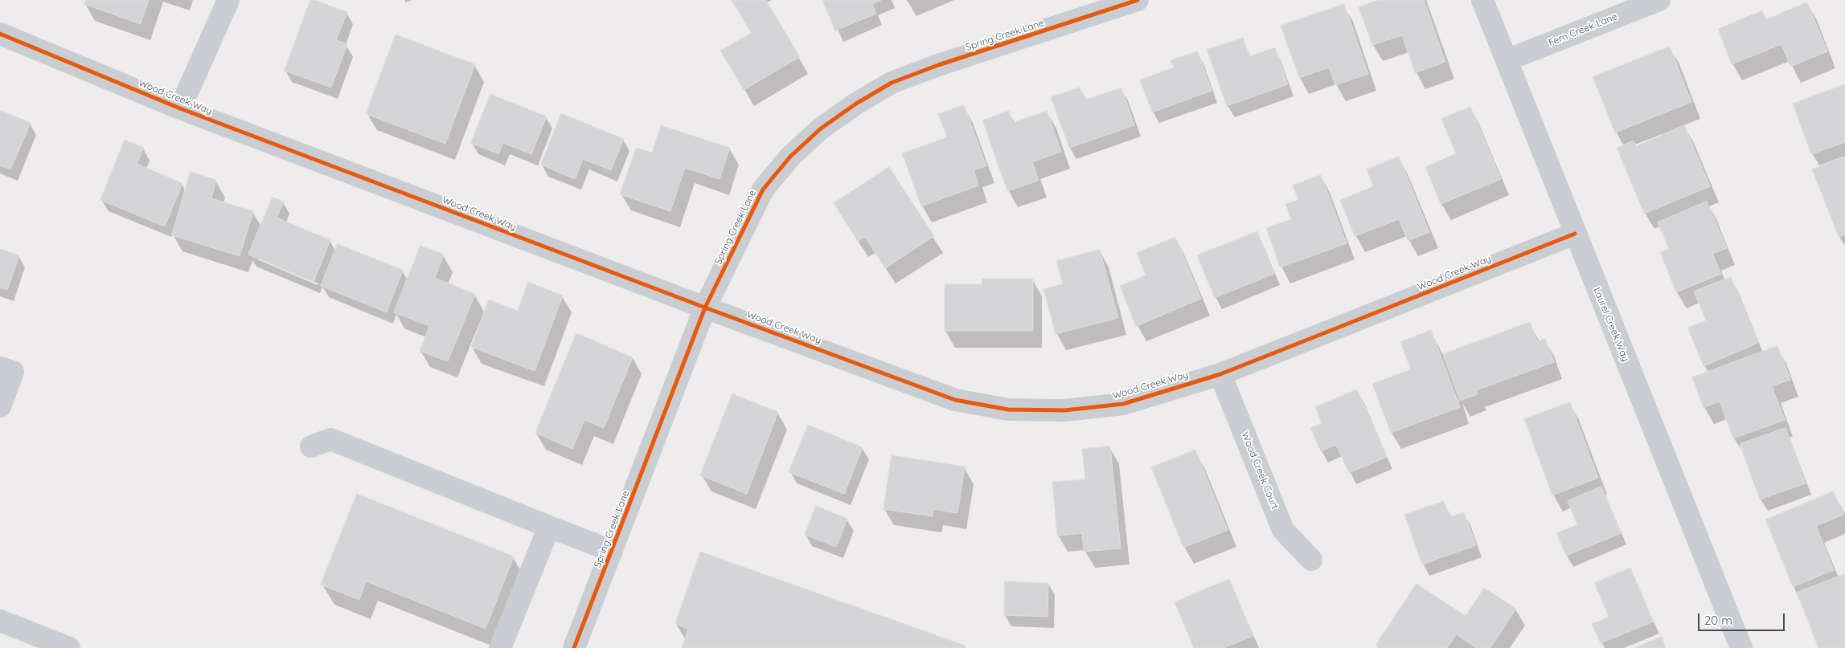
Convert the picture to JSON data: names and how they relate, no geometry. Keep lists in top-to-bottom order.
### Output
{
  "streets": {
    "street": [
      "Fern Creek Lane",
      "Spring Creek Lane",
      "Wood Creek Way",
      "Laurel Creek Way",
      "Wood Creek Court"
    ]
  },
  "crossings": [
    ["Fern Creek Lane", "Laurel Creek Way"],
    ["Spring Creek Lane", "Wood Creek Way"],
    ["Wood Creek Way", "Laurel Creek Way"],
    ["Wood Creek Way", "Wood Creek Court"]
  ],
  "scale_bar": "20 m"
}
